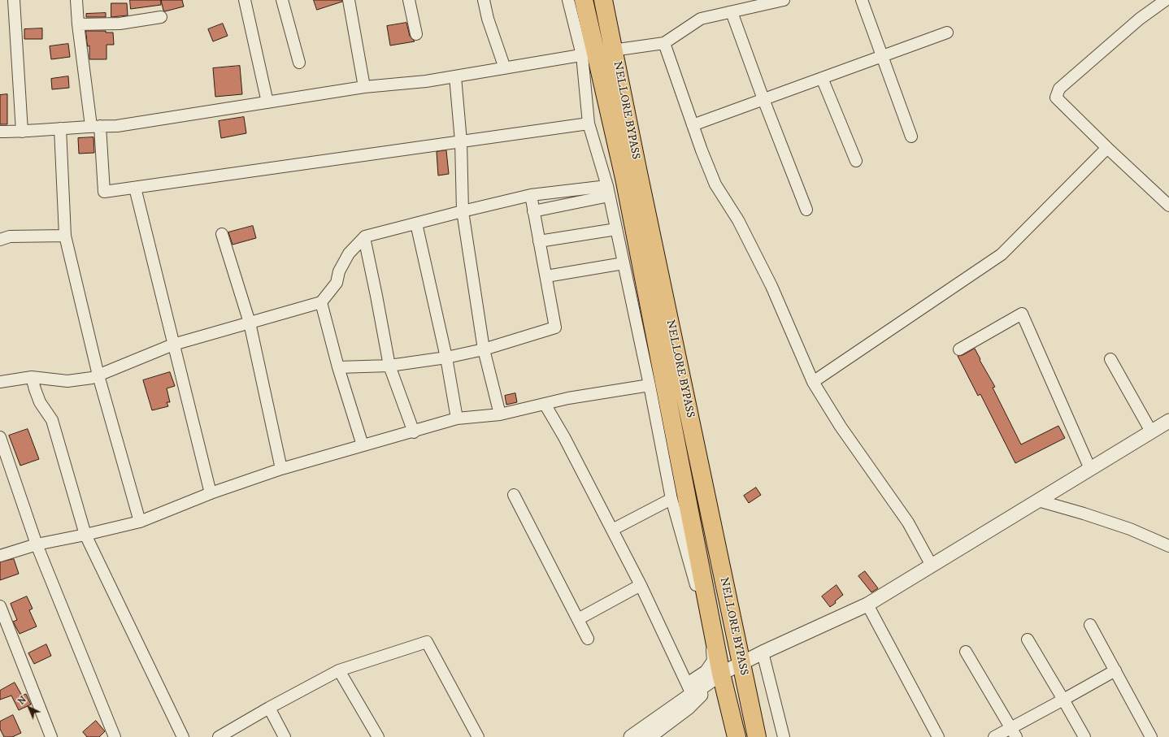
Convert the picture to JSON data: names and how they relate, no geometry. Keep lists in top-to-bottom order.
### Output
{
  "streets": {
    "highway": ["NELLORE BYPASS"]
  },
  "north": "top left"
}
